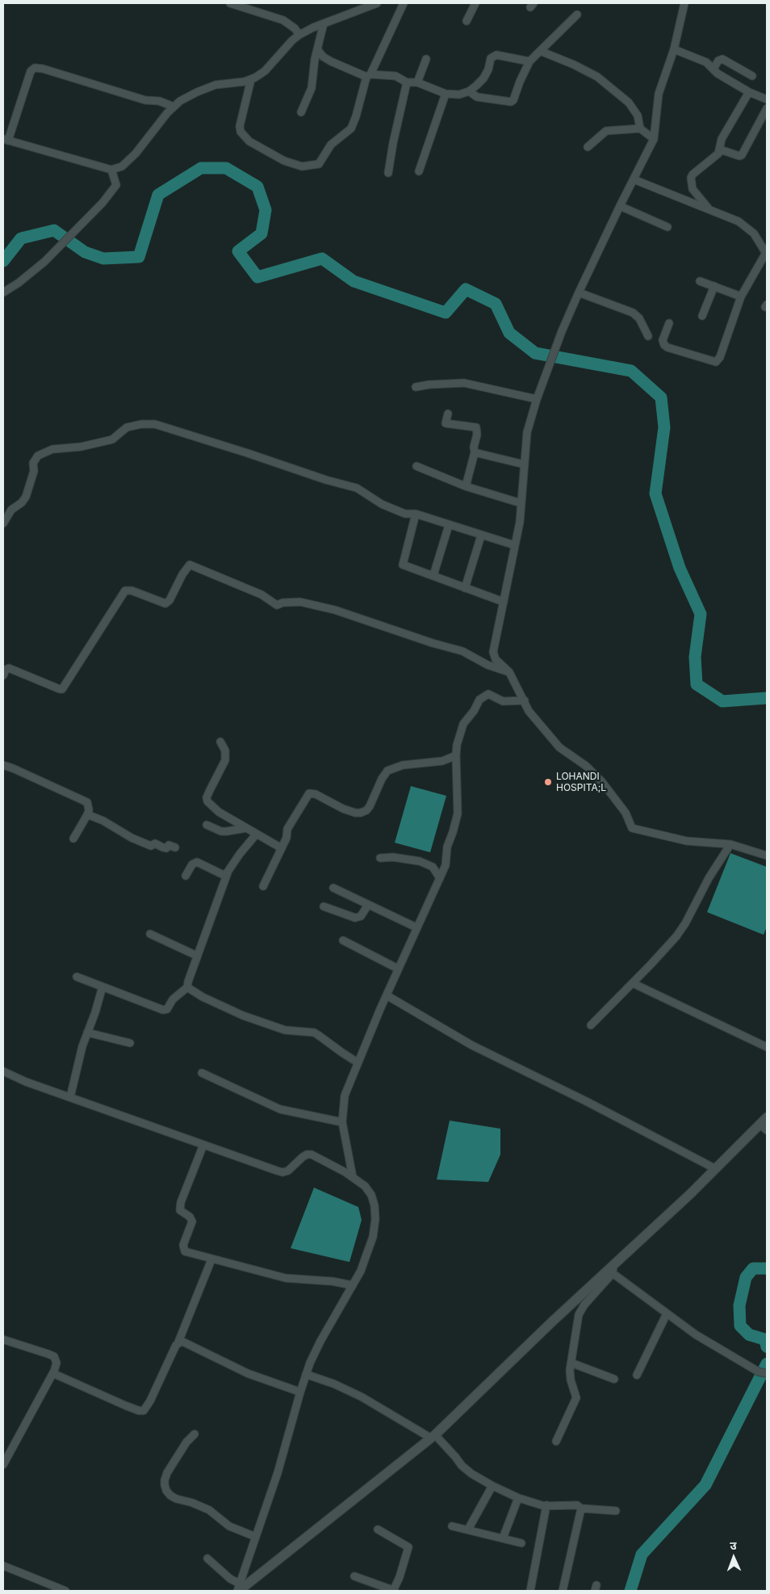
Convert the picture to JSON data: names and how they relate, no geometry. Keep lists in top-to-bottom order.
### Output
{
  "places": ["LOHANDI HOSPITA;L"],
  "north": "top"
}
